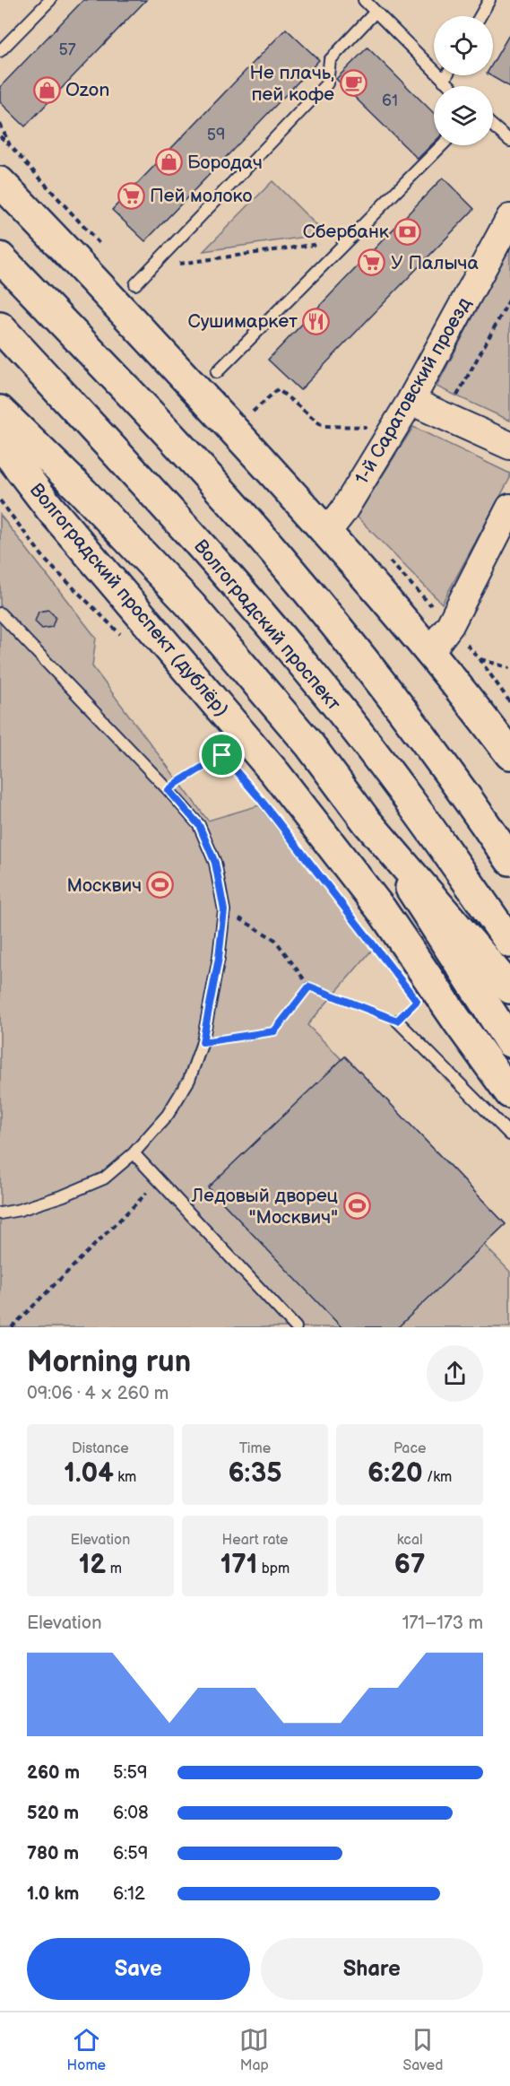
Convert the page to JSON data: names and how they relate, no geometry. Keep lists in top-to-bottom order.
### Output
{
  "streets": {
    "main road": ["Волгоградский проспект (дублёр)", "Волгоградский проспект"],
    "street": ["1-й Саратовский проезд"]
  },
  "places": {
    "cafe": ["Не плачь, пей кофе"],
    "shop": ["Ozon", "Бородач"],
    "supermarket": ["Пей молоко", "У Палыча"],
    "bank": ["Сбербанк"],
    "restaurant": ["Сушимаркет"],
    "sports": ["Москвич", "Ледовый дворец \"Москвич\""]
  },
  "house_numbers": ["57", "61", "59"],
  "page": {
    "heading": ["Morning run", "09:06 · 4 × 260 m"],
    "stats": [
      ["Distance", "1.04 km"],
      ["Time", "6:35"],
      ["Pace", "6:20 /km"],
      ["Elevation", "12 m"],
      ["Heart rate", "171 bpm"],
      ["kcal", "67"]
    ],
    "chart": ["Elevation", "171–173 m"],
    "list": [
      {
        "name": "260 m",
        "note": "5:59"
      },
      {
        "name": "520 m",
        "note": "6:08"
      },
      {
        "name": "780 m",
        "note": "6:59"
      },
      {
        "name": "1.0 km",
        "note": "6:12"
      }
    ],
    "buttons": ["Save", "Share"],
    "tabs": ["Home", "Map", "Saved"]
  }
}
